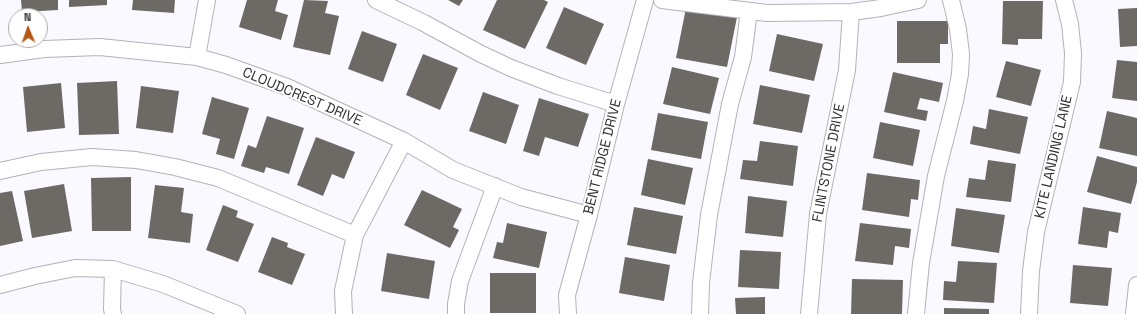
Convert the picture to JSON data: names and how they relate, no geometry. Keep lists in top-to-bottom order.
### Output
{
  "streets": {
    "street": [
      "CLOUDCREST DRIVE",
      "BENT RIDGE DRIVE",
      "KITE LANDING LANE",
      "FLINTSTONE DRIVE"
    ]
  },
  "crossings": [
    ["CLOUDCREST DRIVE", "BENT RIDGE DRIVE"]
  ],
  "north": "top"
}
